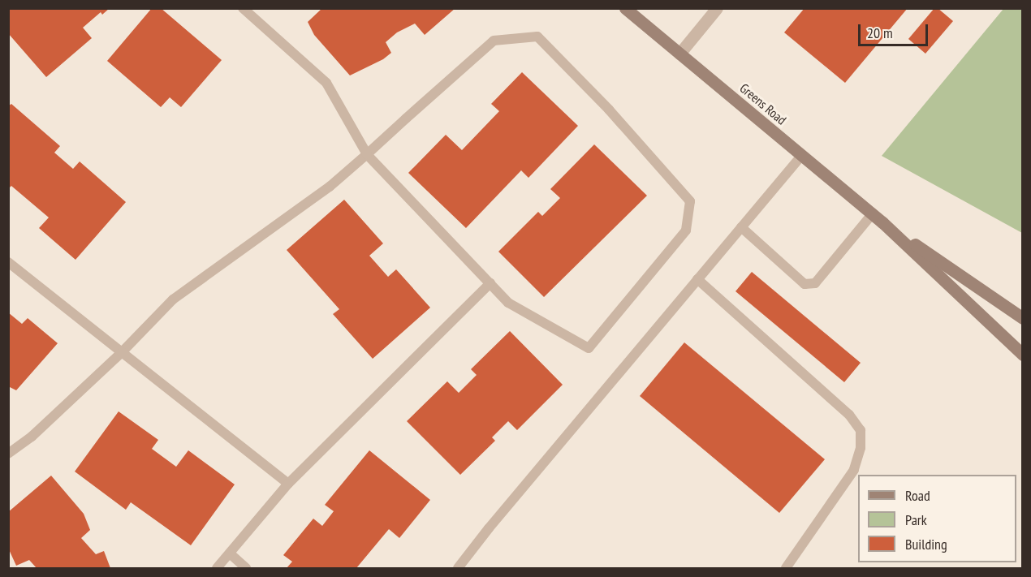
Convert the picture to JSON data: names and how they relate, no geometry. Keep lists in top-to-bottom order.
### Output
{
  "streets": {
    "main road": ["Greens Road"]
  },
  "legend": ["Road", "Park", "Building"],
  "scale_bar": "20 m"
}
